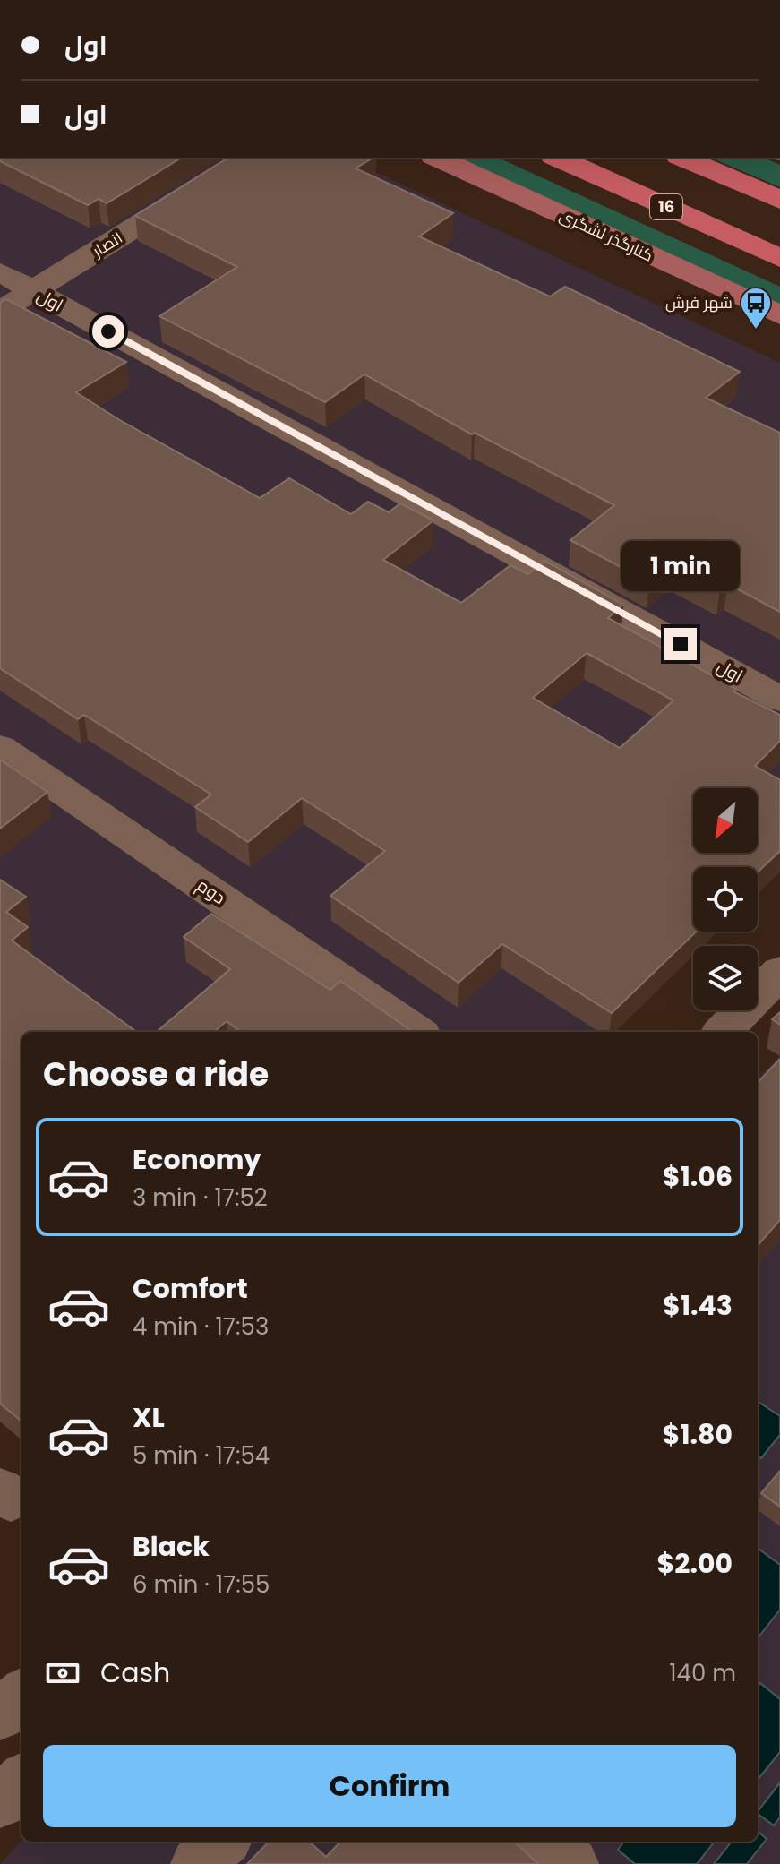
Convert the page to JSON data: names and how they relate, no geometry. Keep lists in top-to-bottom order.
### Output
{
  "streets": {
    "highway": ["16"],
    "main road": ["کنارگذر لشگری"],
    "street": ["انصار", "اول", "دوم"]
  },
  "crossings": [
    ["انصار", "اول"]
  ],
  "places": {
    "bus stop": ["شهر فرش"]
  },
  "north": "bottom left",
  "page": {
    "banner": ["اول", "اول"],
    "bubble": "1 min",
    "heading": "Choose a ride",
    "list": [
      {
        "name": "Economy",
        "note": "3 min · 17:52",
        "value": "$1.06"
      },
      {
        "name": "Comfort",
        "note": "4 min · 17:53",
        "value": "$1.43"
      },
      {
        "name": "XL",
        "note": "5 min · 17:54",
        "value": "$1.80"
      },
      {
        "name": "Black",
        "note": "6 min · 17:55",
        "value": "$2.00"
      }
    ],
    "pay": ["Cash", "140 m"],
    "buttons": "Confirm"
  }
}
